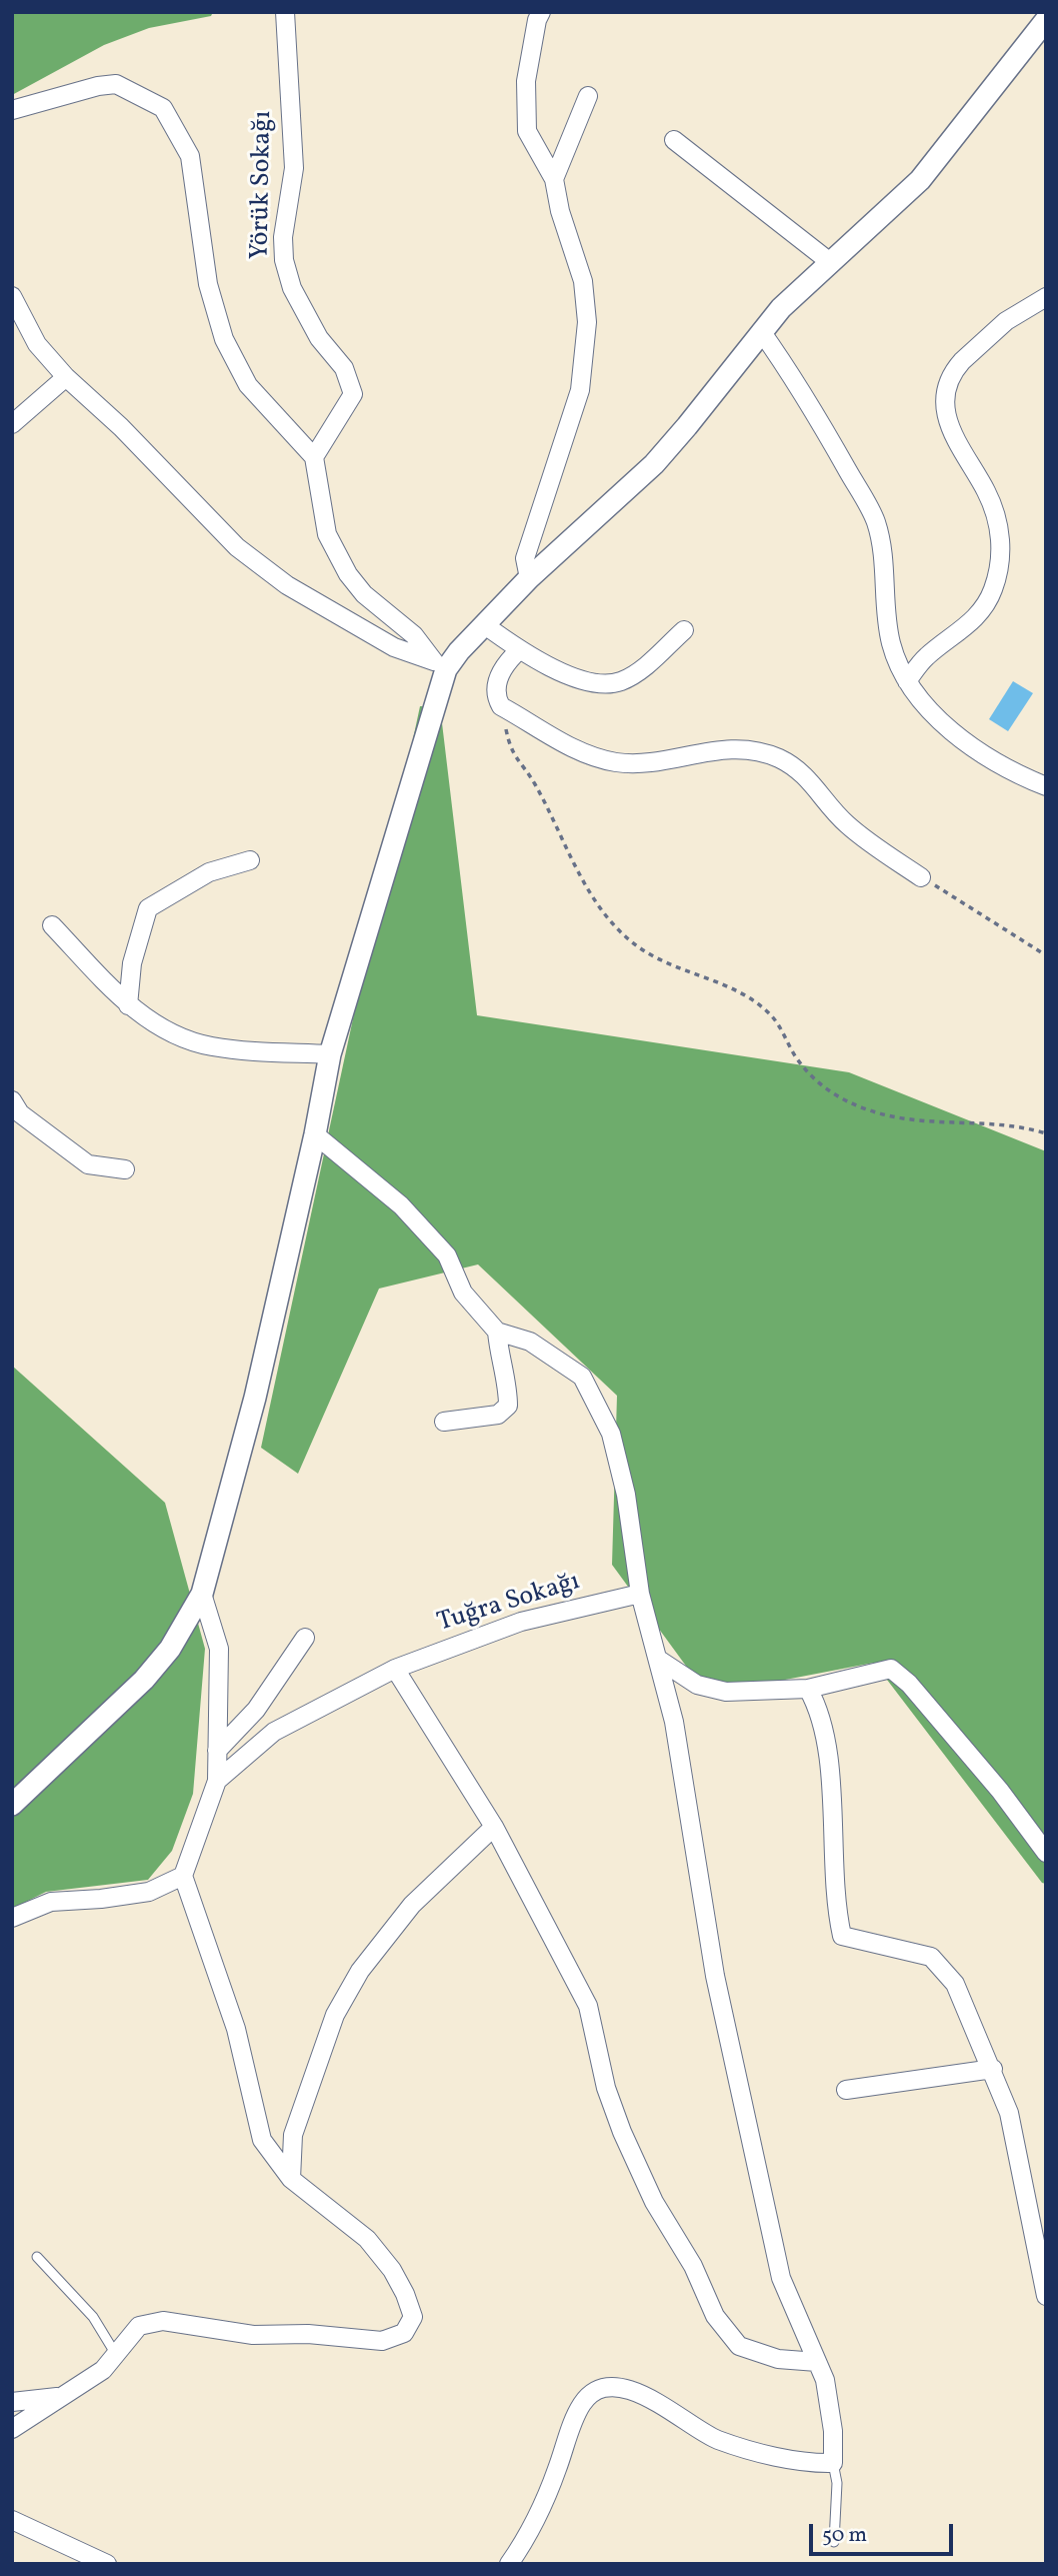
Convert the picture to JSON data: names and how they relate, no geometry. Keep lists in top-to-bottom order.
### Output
{
  "streets": {
    "street": ["Yörük Sokağı", "Tuğra Sokağı"]
  },
  "scale_bar": "50 m"
}
